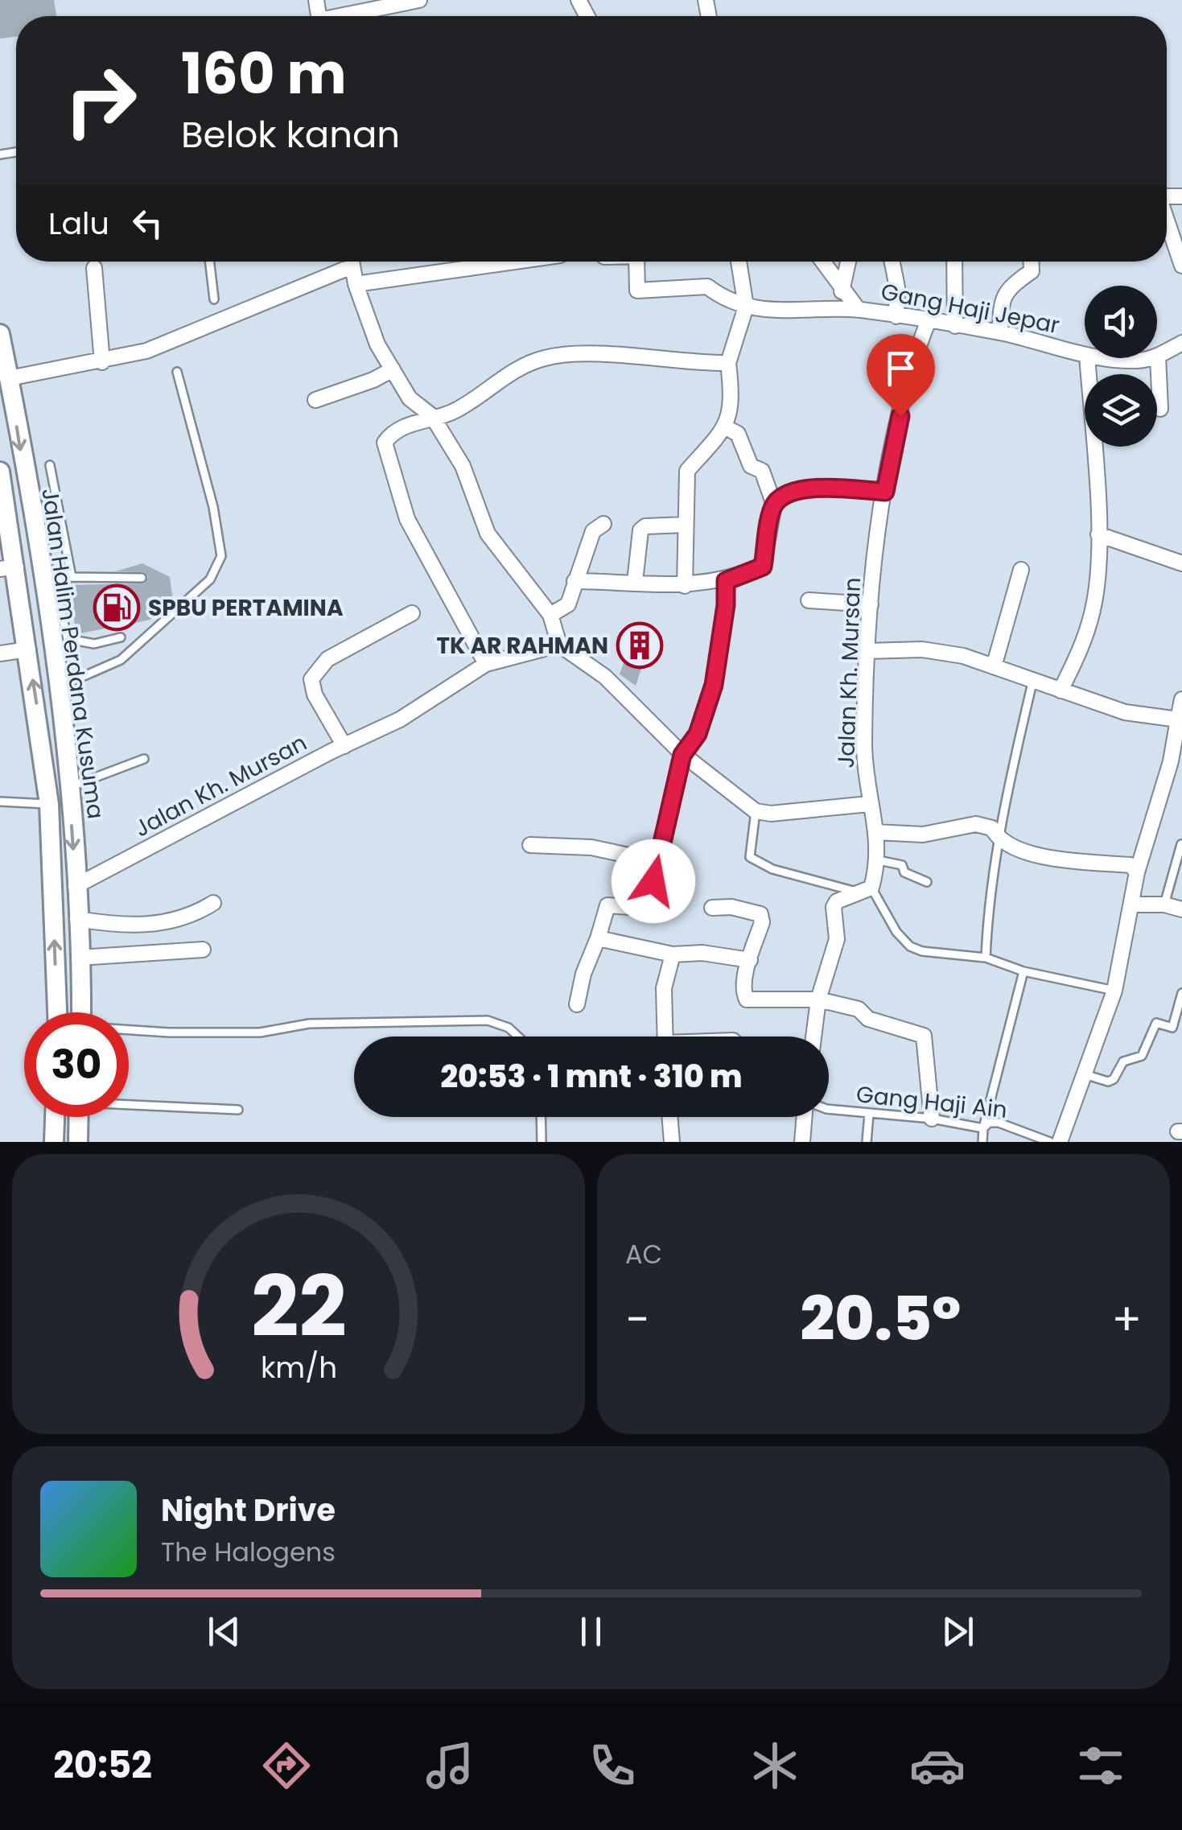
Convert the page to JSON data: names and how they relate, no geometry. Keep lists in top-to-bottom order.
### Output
{
  "streets": {
    "main road": ["Jalan Halim Perdana Kusuma"],
    "street": ["Gang Haji Jepar", "Jalan Kh. Mursan"],
    "lane": ["Gang Haji Ain"]
  },
  "crossings": [
    ["Gang Haji Jepar", "Jalan Kh. Mursan"],
    ["Jalan Halim Perdana Kusuma", "Jalan Kh. Mursan"]
  ],
  "places": {
    "fuel station": ["SPBU PERTAMINA"],
    "building": ["TK AR RAHMAN"]
  },
  "page": {
    "turn": ["160 m", "Belok kanan"],
    "then": "Lalu",
    "limit": "30",
    "trip": "20:53 · 1 mnt · 310 m",
    "tile": "AC",
    "heat": ["−", "20.5°", "+"],
    "song": ["Night Drive", "The Halogens"],
    "tabs": "20:52",
    "gauge": ["22", "km/h"]
  }
}
